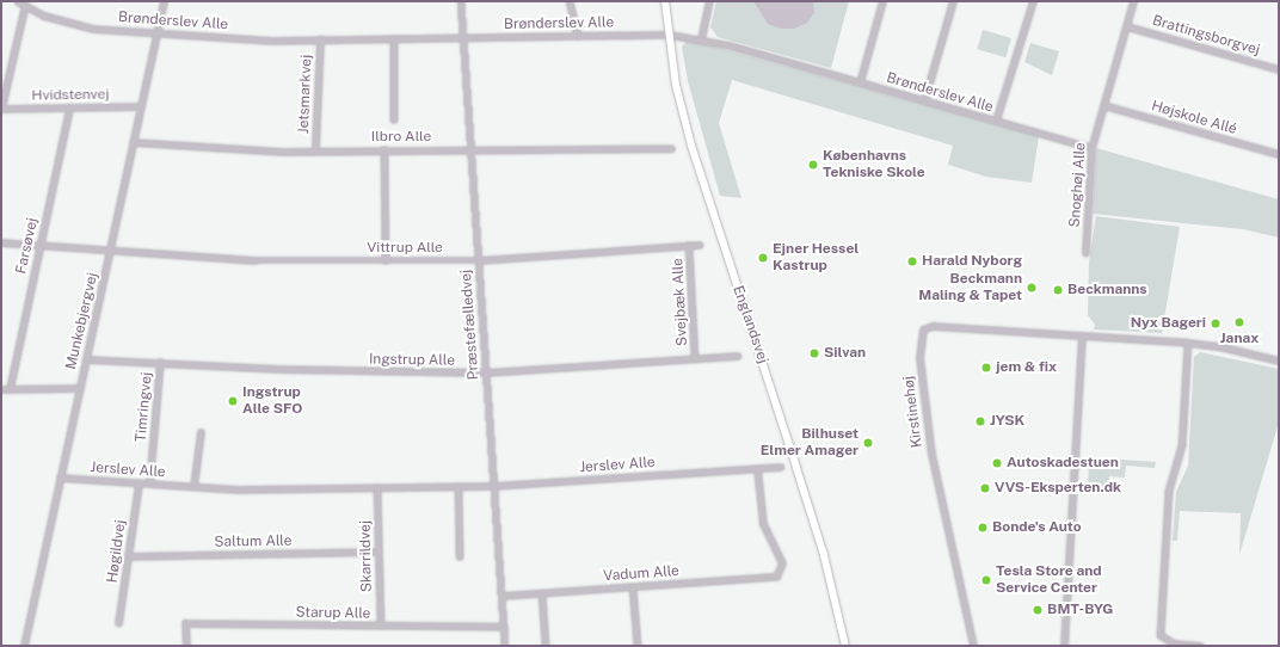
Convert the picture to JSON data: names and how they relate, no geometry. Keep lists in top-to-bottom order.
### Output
{
  "streets": {
    "main road": ["Englandsvej"],
    "street": [
      "Brønderslev Alle",
      "Brattingsborgvej",
      "Jetsmarkvej",
      "Hvidstenvej",
      "Højskole Allé",
      "Ilbro Alle",
      "Snoghøj Alle",
      "Farsøvej",
      "Vittrup Alle",
      "Svejbæk Alle",
      "Munkebjergvej",
      "Præstefælledvej",
      "Ingstrup Alle",
      "Timringvej",
      "Kirstinehøj",
      "Jerslev Alle",
      "Saltum Alle",
      "Høgildvej",
      "Skarrildvej",
      "Vadum Alle",
      "Starup Alle"
    ]
  },
  "crossings": [
    ["Brønderslev Alle", "Jetsmarkvej"],
    ["Brønderslev Alle", "Snoghøj Alle"],
    ["Brønderslev Alle", "Munkebjergvej"],
    ["Brønderslev Alle", "Præstefælledvej"],
    ["Brønderslev Alle", "Englandsvej"],
    ["Brattingsborgvej", "Snoghøj Alle"],
    ["Jetsmarkvej", "Ilbro Alle"],
    ["Hvidstenvej", "Farsøvej"],
    ["Hvidstenvej", "Munkebjergvej"],
    ["Højskole Allé", "Snoghøj Alle"],
    ["Ilbro Alle", "Munkebjergvej"],
    ["Ilbro Alle", "Præstefælledvej"],
    ["Farsøvej", "Vittrup Alle"],
    ["Vittrup Alle", "Svejbæk Alle"],
    ["Vittrup Alle", "Munkebjergvej"],
    ["Vittrup Alle", "Præstefælledvej"],
    ["Svejbæk Alle", "Ingstrup Alle"],
    ["Munkebjergvej", "Ingstrup Alle"],
    ["Munkebjergvej", "Jerslev Alle"],
    ["Præstefælledvej", "Ingstrup Alle"],
    ["Præstefælledvej", "Jerslev Alle"],
    ["Præstefælledvej", "Vadum Alle"],
    ["Præstefælledvej", "Starup Alle"],
    ["Ingstrup Alle", "Timringvej"],
    ["Timringvej", "Jerslev Alle"],
    ["Jerslev Alle", "Høgildvej"],
    ["Jerslev Alle", "Skarrildvej"],
    ["Jerslev Alle", "Vadum Alle"],
    ["Saltum Alle", "Høgildvej"],
    ["Saltum Alle", "Skarrildvej"],
    ["Skarrildvej", "Starup Alle"]
  ],
  "places": [
    "Københavns Tekniske Skole",
    "Ejner Hessel Kastrup",
    "Harald Nyborg",
    "Beckmann Maling & Tapet",
    "Beckmanns",
    "Janax",
    "Nyx Bageri",
    "Silvan",
    "jem & fix",
    "Ingstrup Alle SFO",
    "JYSK",
    "Bilhuset Elmer Amager",
    "Autoskadestuen",
    "VVS-Eksperten.dk",
    "Bonde's Auto",
    "Tesla Store and Service Center",
    "BMT-BYG"
  ]
}
